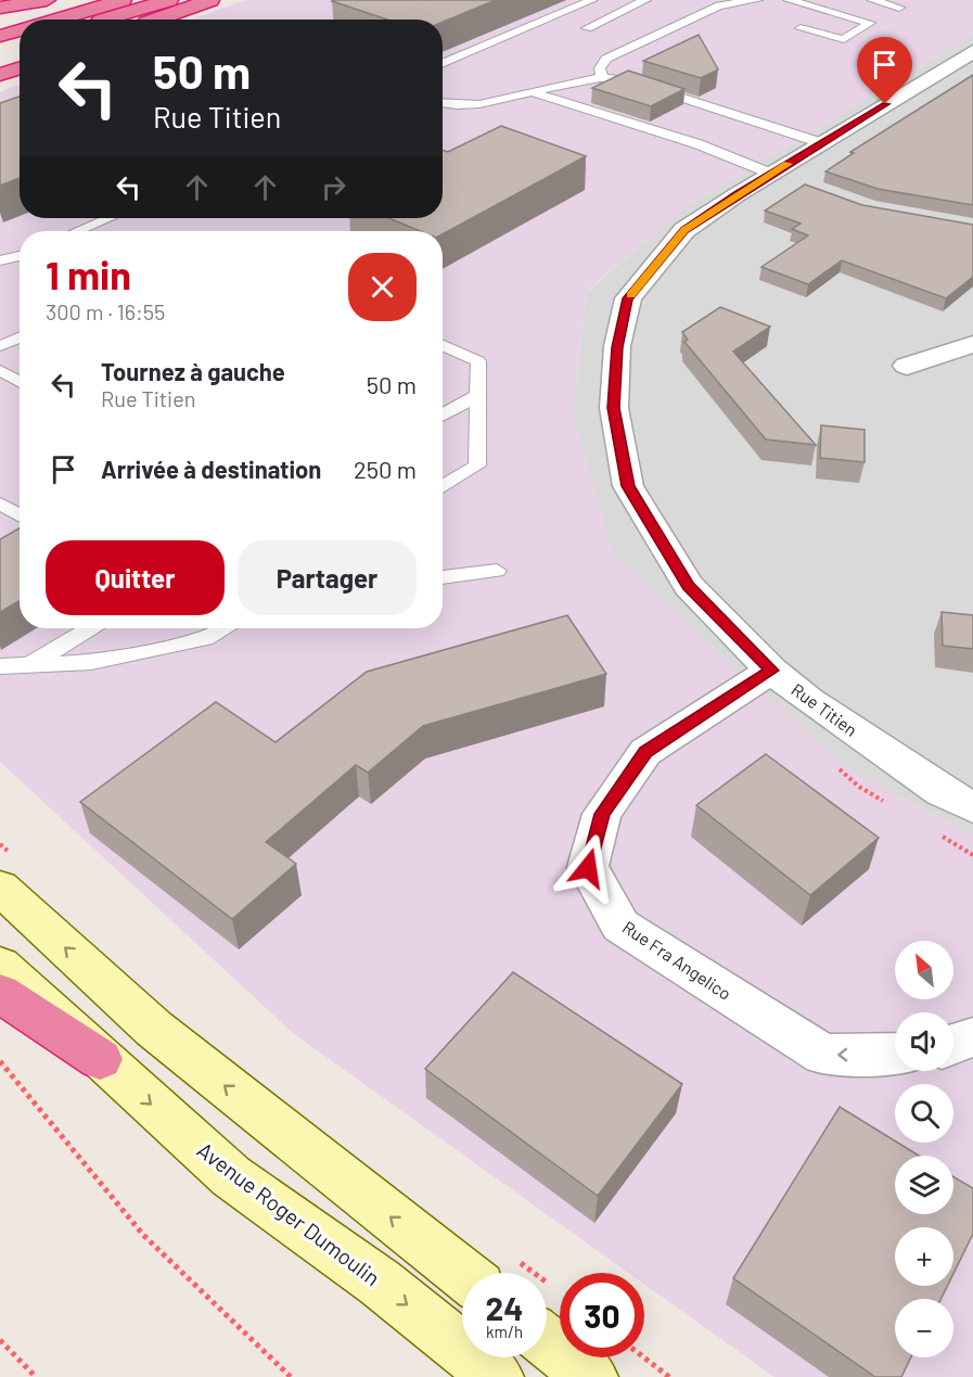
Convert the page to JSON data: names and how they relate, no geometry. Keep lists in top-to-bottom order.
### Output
{
  "streets": {
    "main road": ["Avenue Roger Dumoulin"],
    "street": ["Rue Titien", "Rue Fra Angelico"]
  },
  "crossings": [
    ["Rue Titien", "Rue Fra Angelico"]
  ],
  "north": "top left",
  "page": {
    "turn": ["50 m", "Rue Titien"],
    "heading": ["1 min", "300 m · 16:55"],
    "list": [
      {
        "name": "Tournez à gauche",
        "note": "Rue Titien",
        "value": "50 m"
      },
      {
        "name": "Arrivée à destination",
        "value": "250 m"
      }
    ],
    "buttons": ["Quitter", "Partager"],
    "map_buttons": ["+", "−"],
    "speed": "24 km/h",
    "limit": "30"
  }
}
